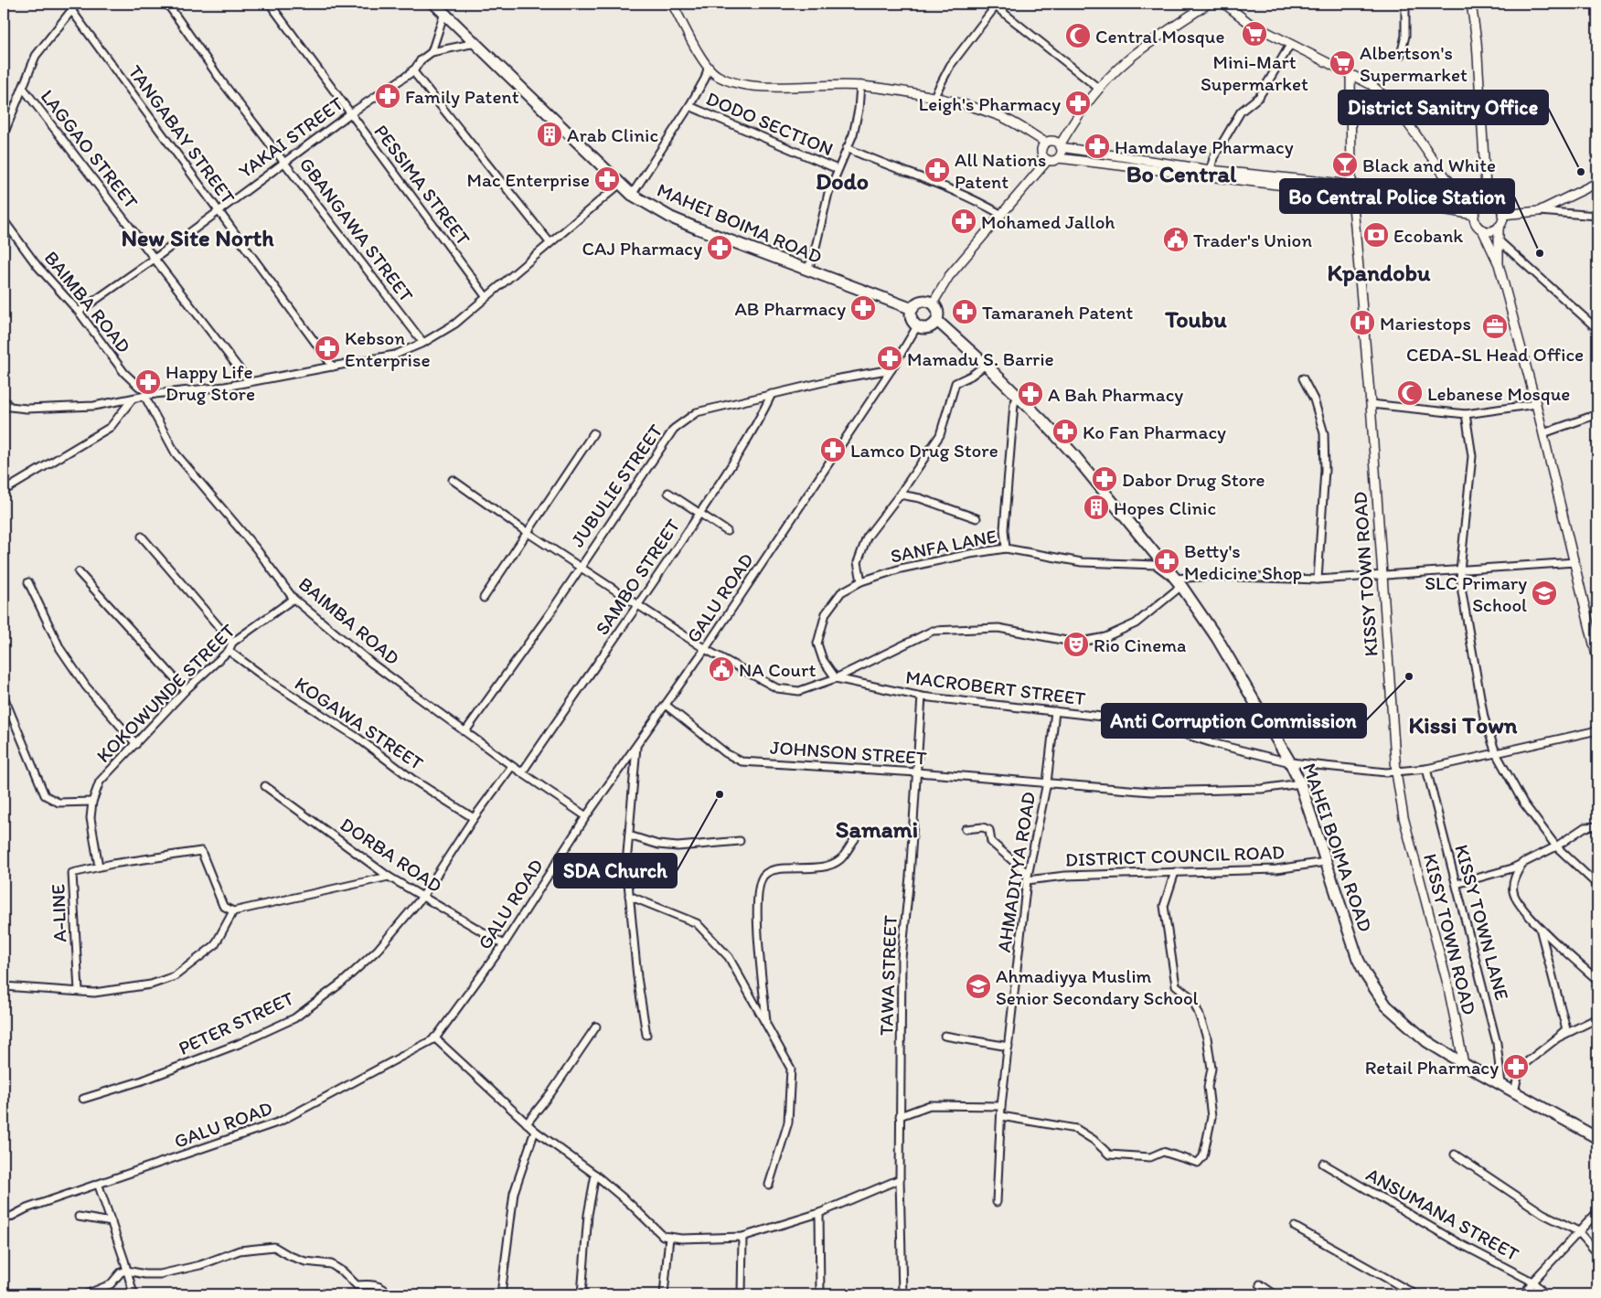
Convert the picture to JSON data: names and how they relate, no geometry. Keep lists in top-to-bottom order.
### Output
{
  "streets": {
    "main road": ["MAHEI BOIMA ROAD"],
    "street": [
      "DODO SECTION",
      "TANGABAY STREET",
      "YAKAI STREET",
      "LAGGAO STREET",
      "PESSIMA STREET",
      "GBANGAWA STREET",
      "BAIMBA ROAD",
      "JUBULIE STREET",
      "SANFA LANE",
      "KISSY TOWN ROAD",
      "SAMBO STREET",
      "GALU ROAD",
      "MACROBERT STREET",
      "KOKOWUNDE STREET",
      "KOGAWA STREET",
      "JOHNSON STREET",
      "DORBA ROAD",
      "DISTRICT COUNCIL ROAD",
      "AHMADIYYA ROAD",
      "A-LINE",
      "KISSY TOWN LANE",
      "TAWA STREET",
      "PETER STREET",
      "ANSUMANA STREET"
    ]
  },
  "crossings": [
    ["DODO SECTION", "MAHEI BOIMA ROAD"],
    ["TANGABAY STREET", "YAKAI STREET"],
    ["YAKAI STREET", "LAGGAO STREET"],
    ["YAKAI STREET", "PESSIMA STREET"],
    ["YAKAI STREET", "MAHEI BOIMA ROAD"],
    ["YAKAI STREET", "GBANGAWA STREET"],
    ["YAKAI STREET", "BAIMBA ROAD"],
    ["MAHEI BOIMA ROAD", "SANFA LANE"],
    ["MAHEI BOIMA ROAD", "KISSY TOWN ROAD"],
    ["MAHEI BOIMA ROAD", "GALU ROAD"],
    ["MAHEI BOIMA ROAD", "MACROBERT STREET"],
    ["MAHEI BOIMA ROAD", "JOHNSON STREET"],
    ["MAHEI BOIMA ROAD", "DISTRICT COUNCIL ROAD"],
    ["MAHEI BOIMA ROAD", "KISSY TOWN LANE"],
    ["BAIMBA ROAD", "JUBULIE STREET"],
    ["BAIMBA ROAD", "SAMBO STREET"],
    ["BAIMBA ROAD", "GALU ROAD"],
    ["BAIMBA ROAD", "KOKOWUNDE STREET"],
    ["BAIMBA ROAD", "PETER STREET"],
    ["JUBULIE STREET", "SAMBO STREET"],
    ["JUBULIE STREET", "GALU ROAD"],
    ["SANFA LANE", "MACROBERT STREET"],
    ["KISSY TOWN ROAD", "MACROBERT STREET"],
    ["GALU ROAD", "JOHNSON STREET"],
    ["GALU ROAD", "DORBA ROAD"],
    ["MACROBERT STREET", "AHMADIYYA ROAD"],
    ["MACROBERT STREET", "KISSY TOWN LANE"],
    ["MACROBERT STREET", "TAWA STREET"],
    ["KOKOWUNDE STREET", "KOGAWA STREET"],
    ["KOGAWA STREET", "PETER STREET"],
    ["JOHNSON STREET", "AHMADIYYA ROAD"],
    ["JOHNSON STREET", "TAWA STREET"],
    ["DORBA ROAD", "PETER STREET"],
    ["DISTRICT COUNCIL ROAD", "AHMADIYYA ROAD"]
  ],
  "districts": [
    "Bo Central",
    "Dodo",
    "New Site North",
    "Kpandobu",
    "Toubu",
    "Kissi Town",
    "Samami"
  ],
  "places": {
    "supermarket": ["Mini-Mart Supermarket", "Albertson's Supermarket"],
    "mosque": ["Central Mosque", "Lebanese Mosque"],
    "pharmacy": [
      "Family Patent",
      "Leigh's Pharmacy",
      "Hamdalaye Pharmacy",
      "All Nations Patent",
      "Mac Enterprise",
      "Mohamed Jalloh",
      "CAJ Pharmacy",
      "AB Pharmacy",
      "Tamaraneh Patent",
      "Kebson Enterprise",
      "Mamadu S. Barrie",
      "Happy Life Drug Store",
      "A Bah Pharmacy",
      "Ko Fan Pharmacy",
      "Lamco Drug Store",
      "Dabor Drug Store",
      "Betty's Medicine Shop",
      "Retail Pharmacy"
    ],
    "building": ["Arab Clinic", "Hopes Clinic"],
    "bar": ["Black and White"],
    "other": [
      "District Sanitry Office",
      "Bo Central Police Station",
      "Anti Corruption Commission",
      "SDA Church"
    ],
    "bank": ["Ecobank"],
    "public building": ["Trader's Union", "NA Court"],
    "hospital": ["Mariestops"],
    "office": ["CEDA-SL Head Office"],
    "school or university": ["SLC Primary School", "Ahmadiyya Muslim Senior Secondary School"],
    "theatre": ["Rio Cinema"]
  }
}
